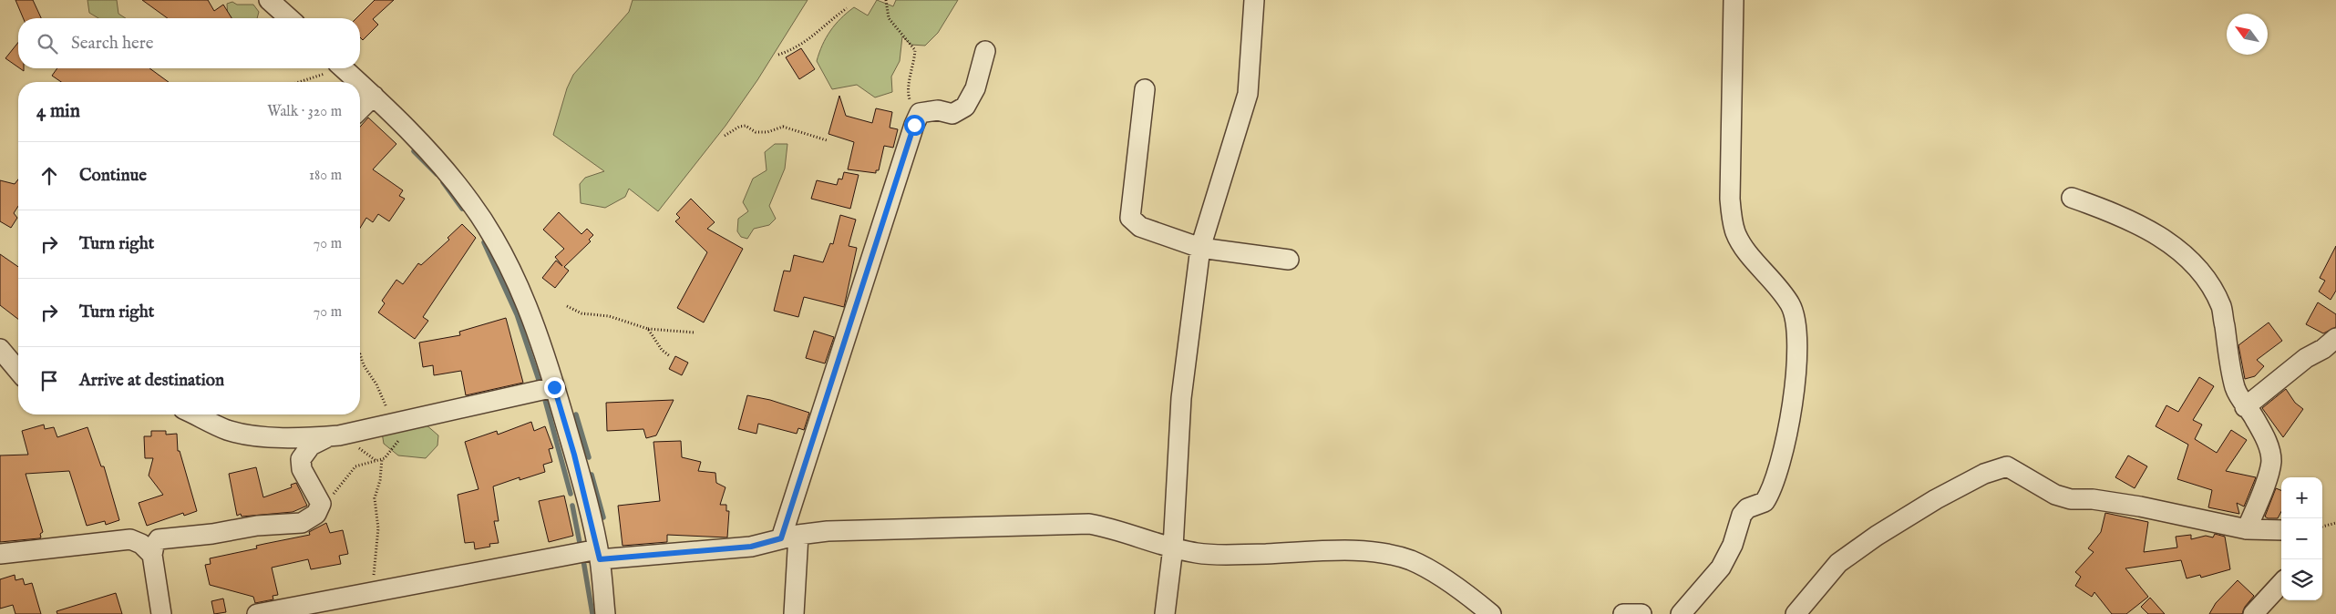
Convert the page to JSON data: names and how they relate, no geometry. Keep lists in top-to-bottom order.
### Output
{
  "north": "top left",
  "page": {
    "search": "Search here",
    "heading": ["4 min", "Walk · 320 m"],
    "list": [
      ["Continue", "180 m"],
      ["Turn right", "70 m"],
      ["Turn right", "70 m"],
      "Arrive at destination"
    ],
    "map_buttons": ["+", "−"]
  }
}
